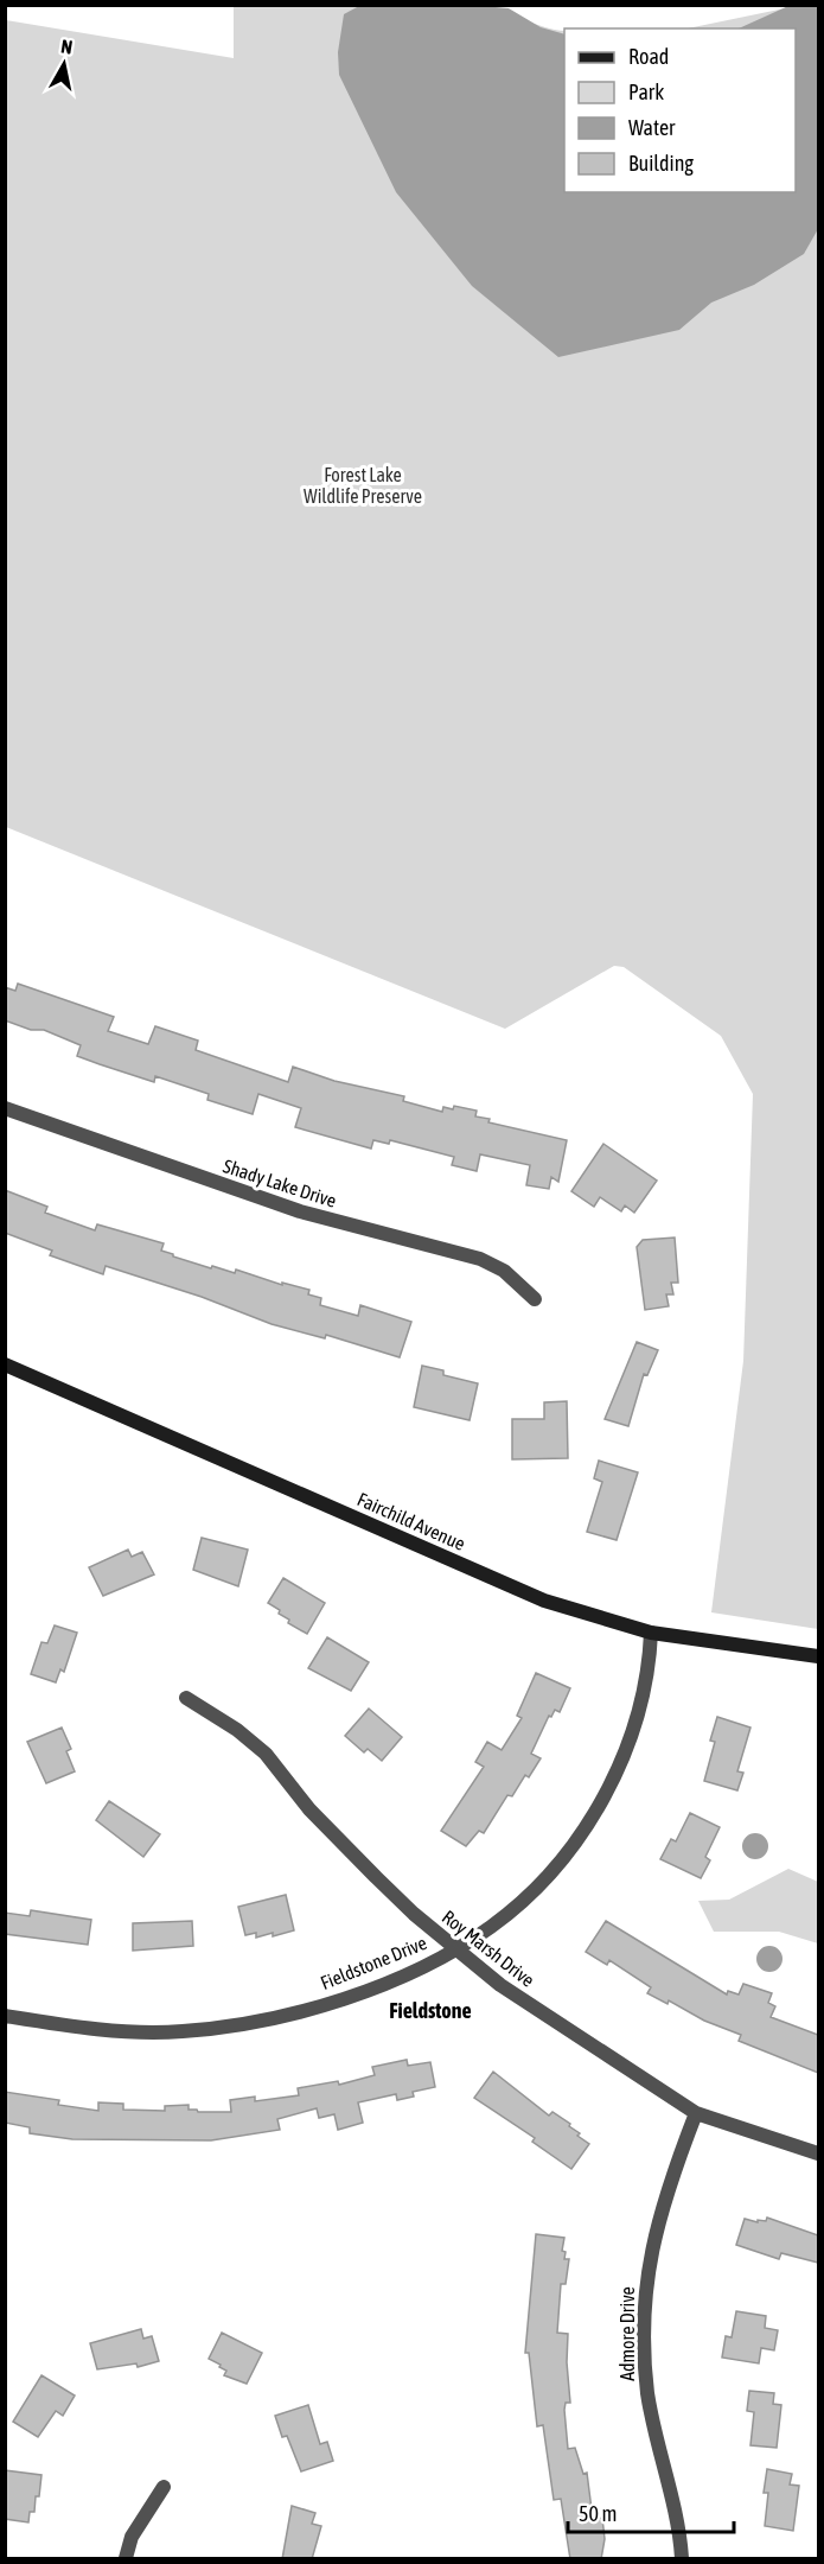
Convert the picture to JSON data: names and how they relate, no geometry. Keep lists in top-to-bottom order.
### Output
{
  "streets": {
    "main road": ["Fairchild Avenue"],
    "street": [
      "Shady Lake Drive",
      "Roy Marsh Drive",
      "Fieldstone Drive",
      "Admore Drive"
    ]
  },
  "crossings": [
    ["Fairchild Avenue", "Fieldstone Drive"],
    ["Roy Marsh Drive", "Fieldstone Drive"],
    ["Roy Marsh Drive", "Admore Drive"]
  ],
  "districts": ["Fieldstone"],
  "parks": ["Forest Lake Wildlife Preserve"],
  "legend": [
    "Road",
    "Park",
    "Water",
    "Building"
  ],
  "scale_bar": "50 m",
  "north": "top"
}
